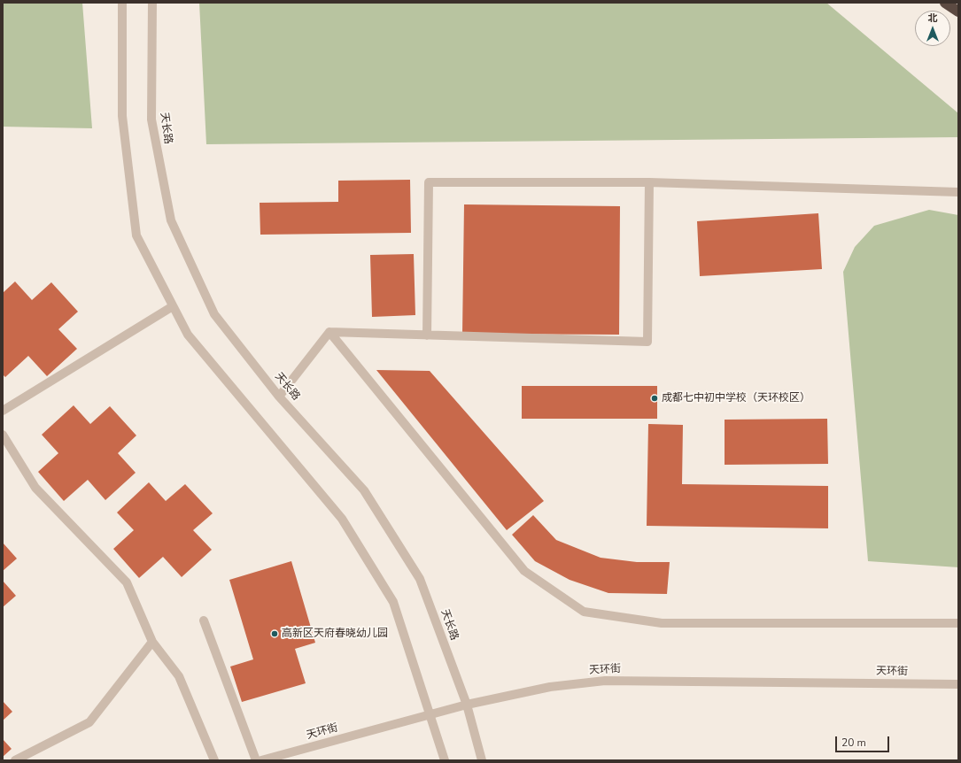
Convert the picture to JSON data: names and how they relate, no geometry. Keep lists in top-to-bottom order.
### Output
{
  "streets": {
    "street": ["天长路", "天环街"]
  },
  "crossings": [
    ["天长路", "天环街"]
  ],
  "places": ["成都七中初中学校（天环校区）", "高新区天府春晓幼儿园"],
  "scale_bar": "20 m",
  "north": "top"
}
